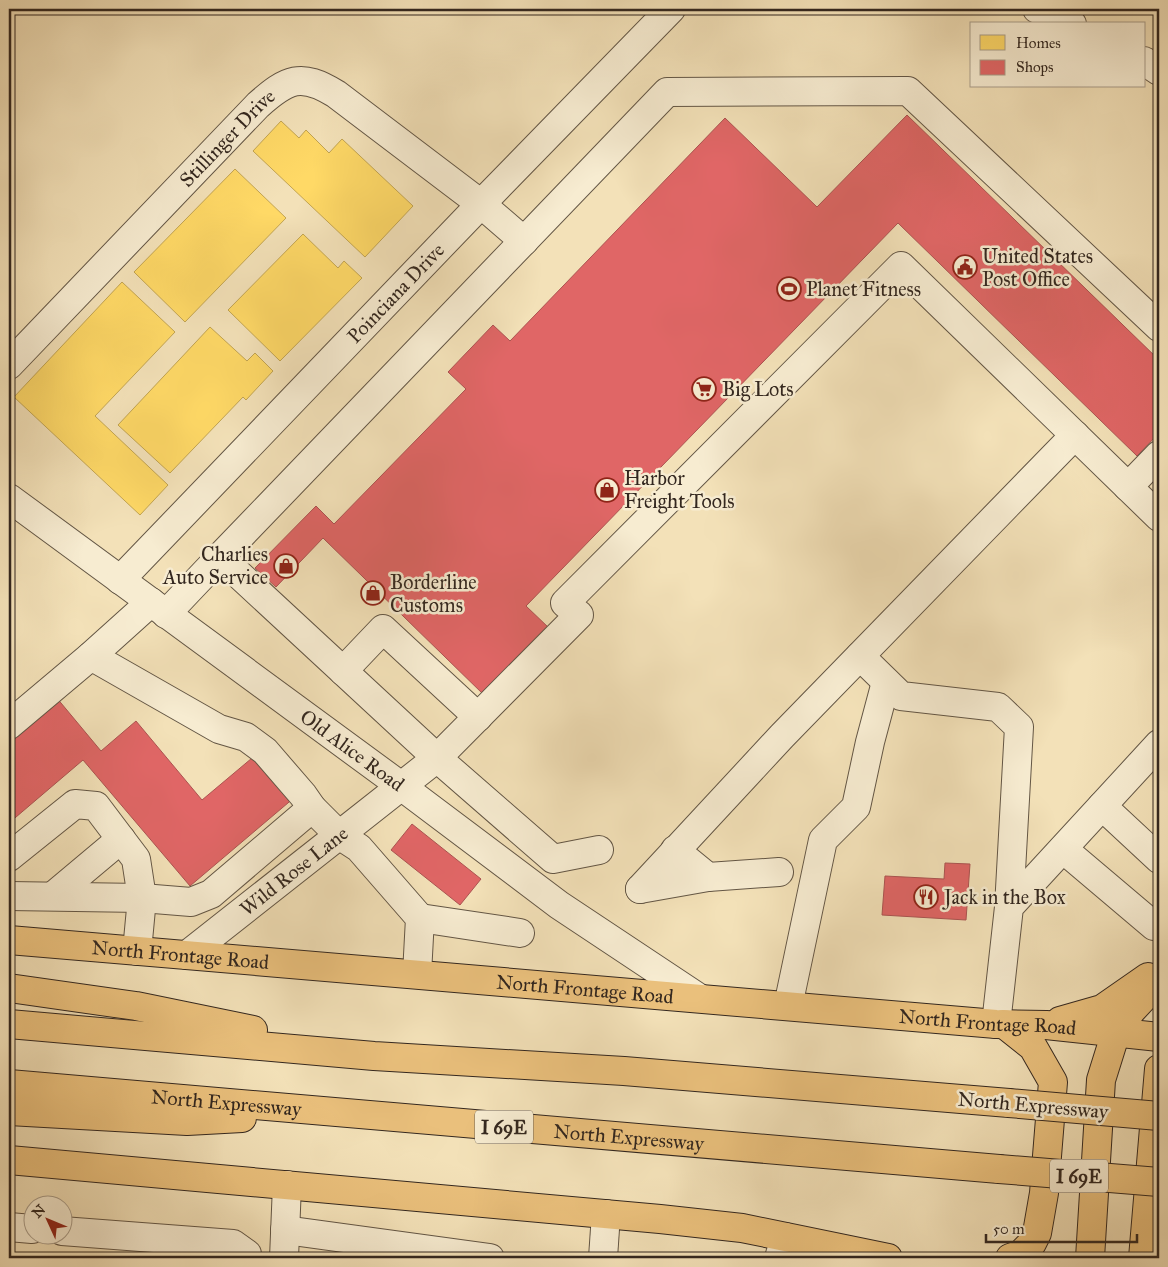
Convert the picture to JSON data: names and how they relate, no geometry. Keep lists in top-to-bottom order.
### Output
{
  "streets": {
    "main road": ["North Frontage Road", "North Expressway", "I 69E"],
    "street": [
      "Stillinger Drive",
      "Poinciana Drive",
      "Old Alice Road",
      "Wild Rose Lane"
    ]
  },
  "crossings": [
    ["Stillinger Drive", "Poinciana Drive"],
    ["Poinciana Drive", "Old Alice Road"],
    ["Old Alice Road", "Wild Rose Lane"],
    ["Old Alice Road", "North Frontage Road"],
    ["Wild Rose Lane", "North Frontage Road"]
  ],
  "places": {
    "public building": ["United States Post Office"],
    "sports": ["Planet Fitness"],
    "supermarket": ["Big Lots"],
    "shop": ["Harbor Freight Tools", "Charlies Auto Service", "Borderline Customs"],
    "restaurant": ["Jack in the Box"]
  },
  "legend": ["Homes", "Shops"],
  "scale_bar": "50 m",
  "north": "top left"
}
